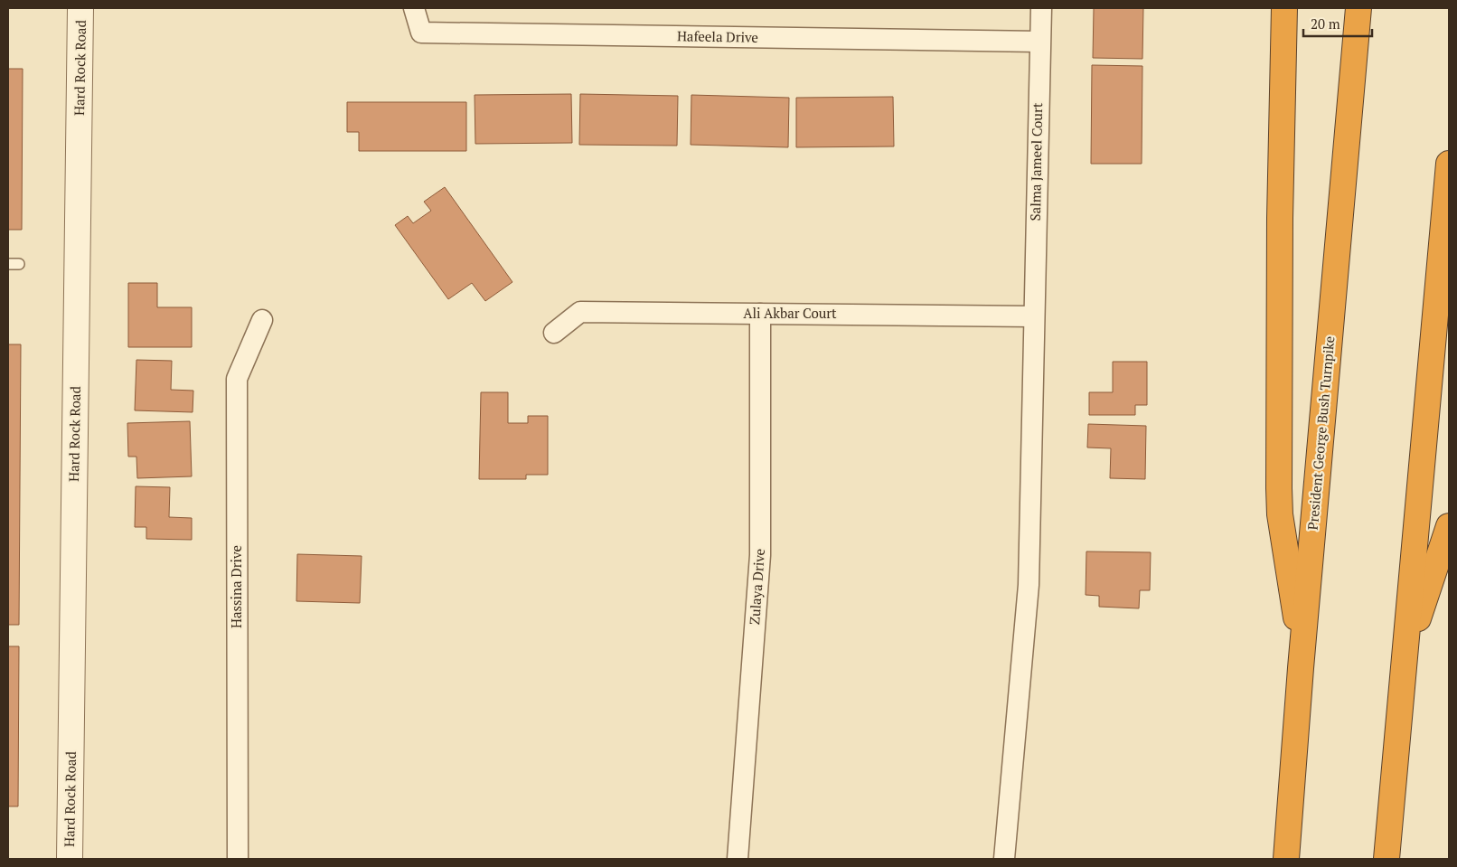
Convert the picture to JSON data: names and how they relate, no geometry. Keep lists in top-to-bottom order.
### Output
{
  "streets": {
    "highway": ["President George Bush Turnpike"],
    "street": [
      "Hafeela Drive",
      "Hard Rock Road",
      "Salma Jameel Court",
      "Ali Akbar Court",
      "Hassina Drive",
      "Zulaya Drive"
    ]
  },
  "crossings": [
    ["Hafeela Drive", "Salma Jameel Court"],
    ["Salma Jameel Court", "Ali Akbar Court"],
    ["Ali Akbar Court", "Zulaya Drive"]
  ],
  "scale_bar": "20 m"
}
